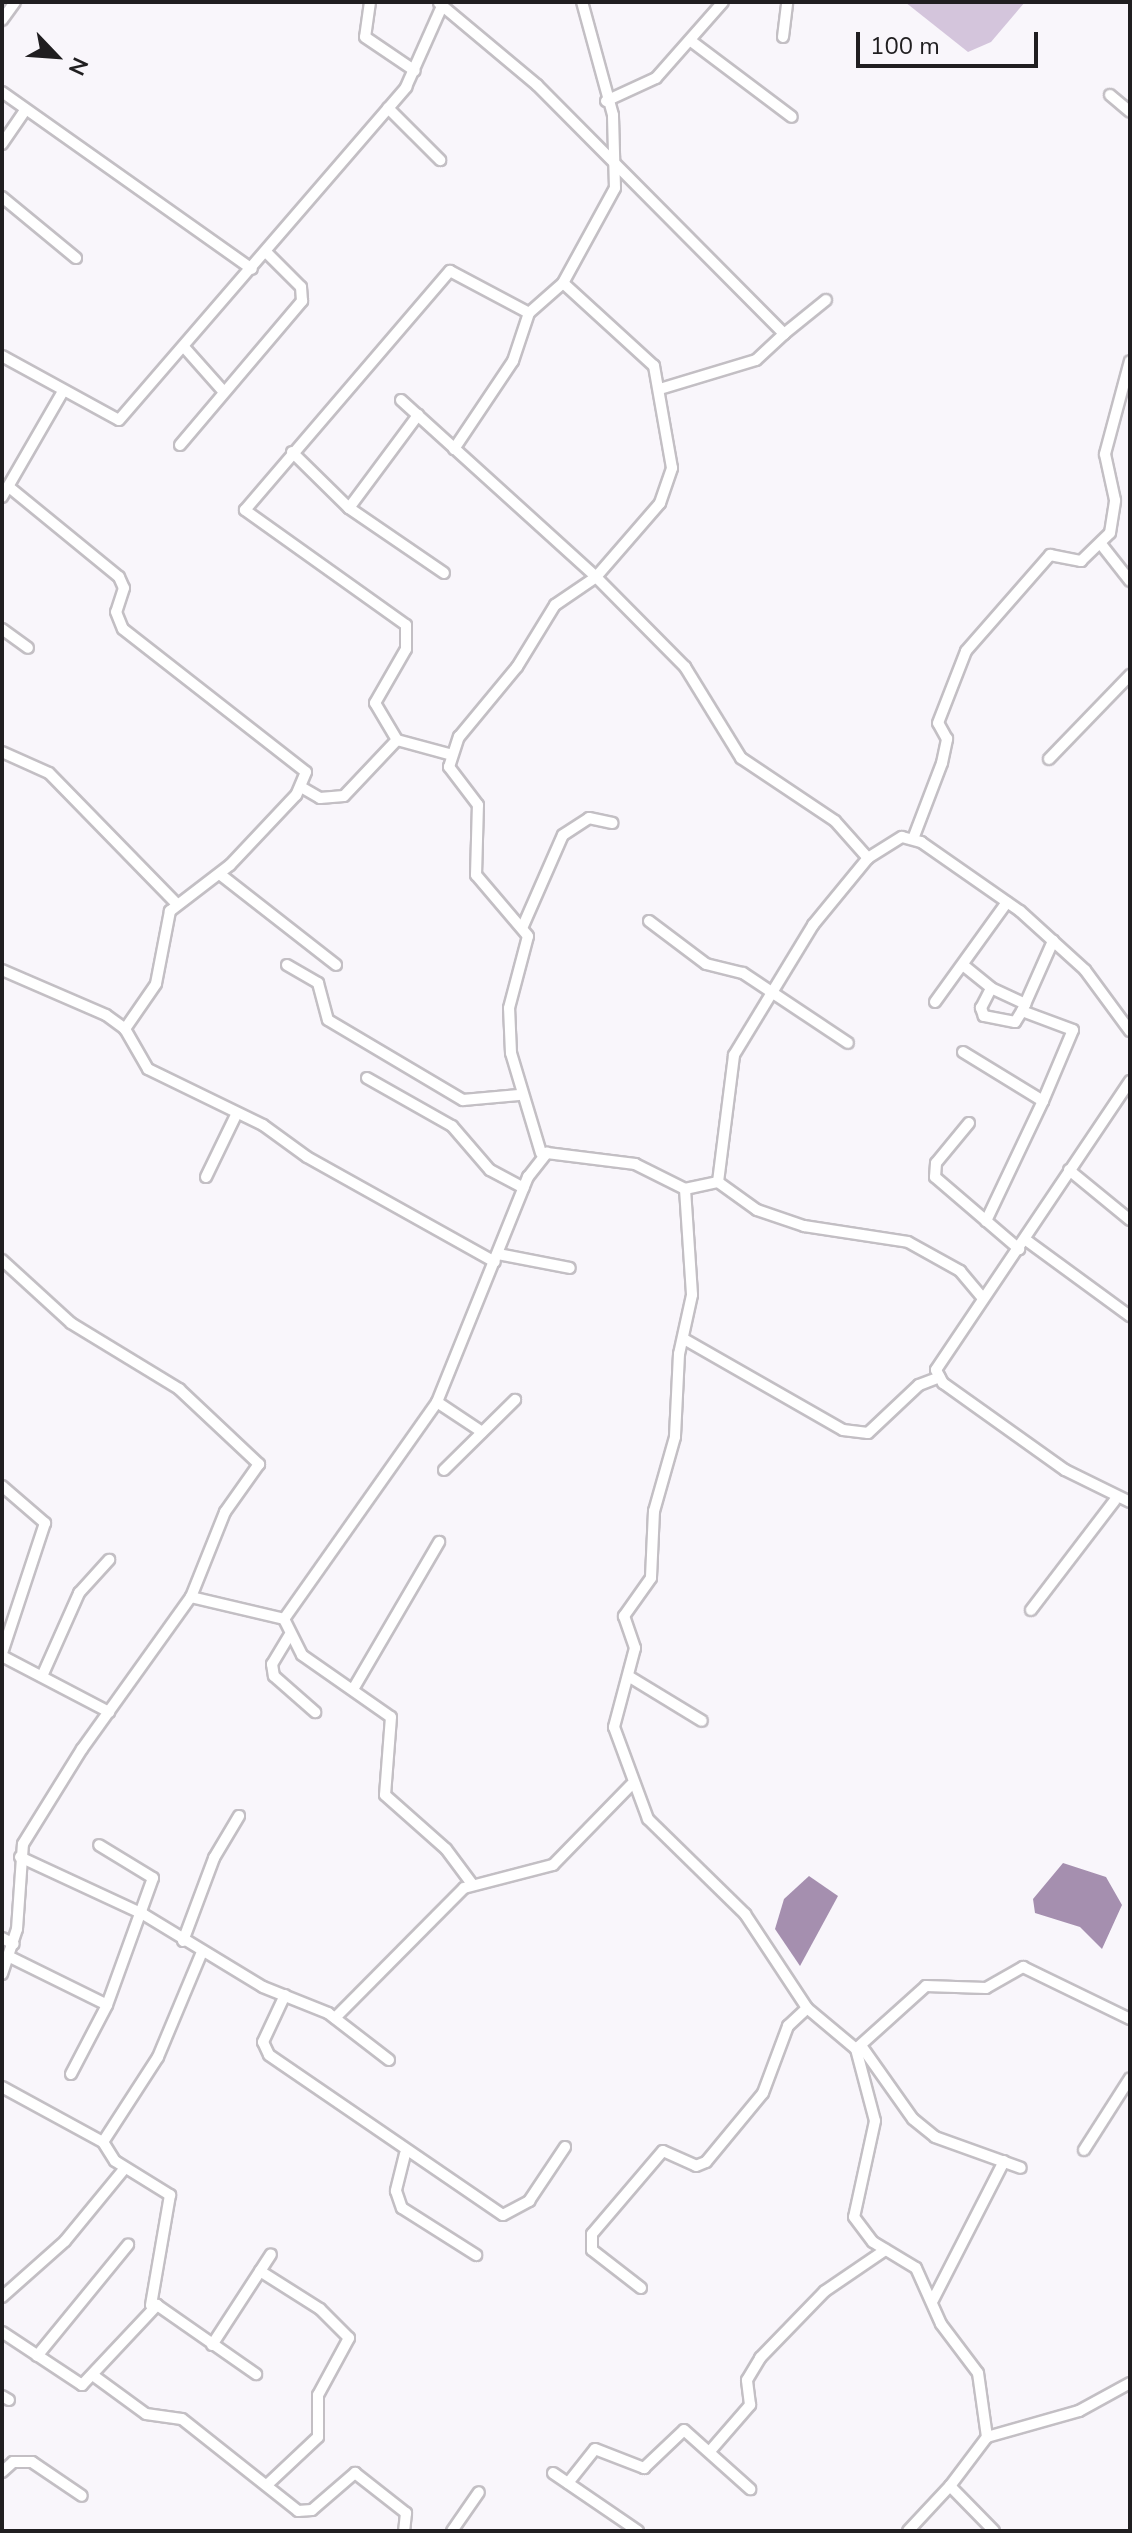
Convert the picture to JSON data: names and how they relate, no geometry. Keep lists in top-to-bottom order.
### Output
{
  "scale_bar": "100 m",
  "north": "bottom right"
}
